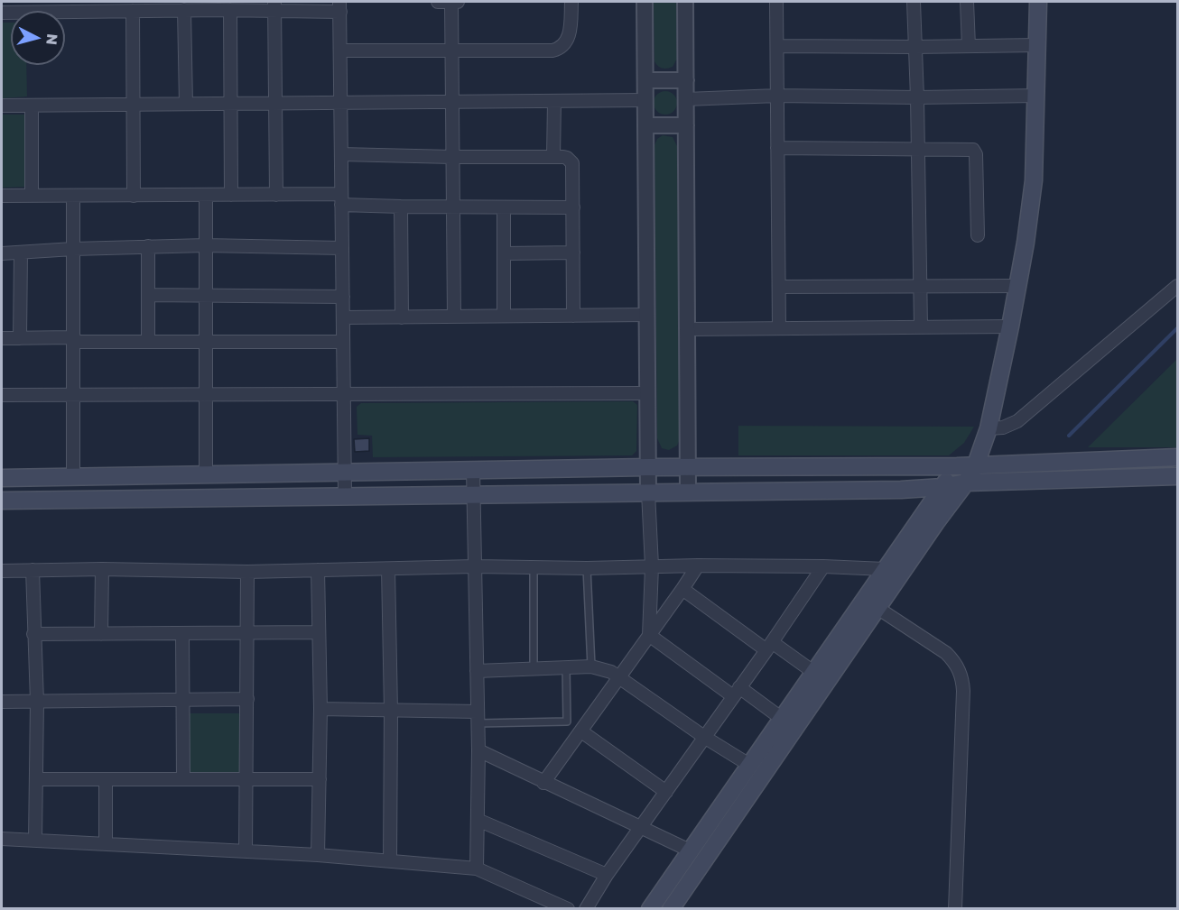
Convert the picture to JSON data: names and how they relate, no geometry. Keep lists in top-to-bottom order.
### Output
{
  "north": "right"
}
